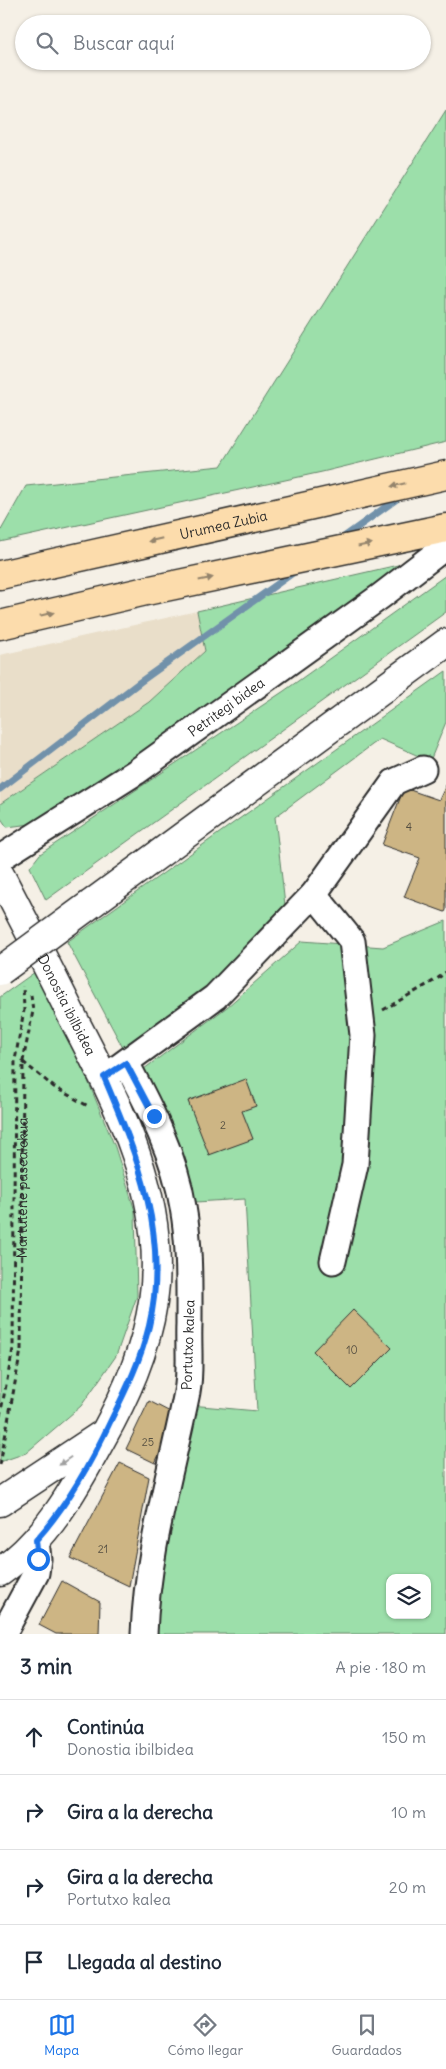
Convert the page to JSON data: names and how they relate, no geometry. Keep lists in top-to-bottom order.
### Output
{
  "streets": {
    "highway": ["Urumea Zubia"],
    "main road": ["Donostia ibilbidea"],
    "street": ["Petritegi bidea", "Portutxo kalea"],
    "path": ["Martutene pasealekua"]
  },
  "crossings": [
    ["Donostia ibilbidea", "Portutxo kalea"]
  ],
  "house_numbers": [
    "4",
    "2",
    "10",
    "25",
    "21"
  ],
  "page": {
    "search": "Buscar aquí",
    "heading": ["3 min", "A pie · 180 m"],
    "list": [
      ["Continúa", "Donostia ibilbidea", "150 m"],
      ["Gira a la derecha", "10 m"],
      ["Gira a la derecha", "Portutxo kalea", "20 m"],
      "Llegada al destino"
    ],
    "nav": ["Mapa", "Cómo llegar", "Guardados"]
  }
}
